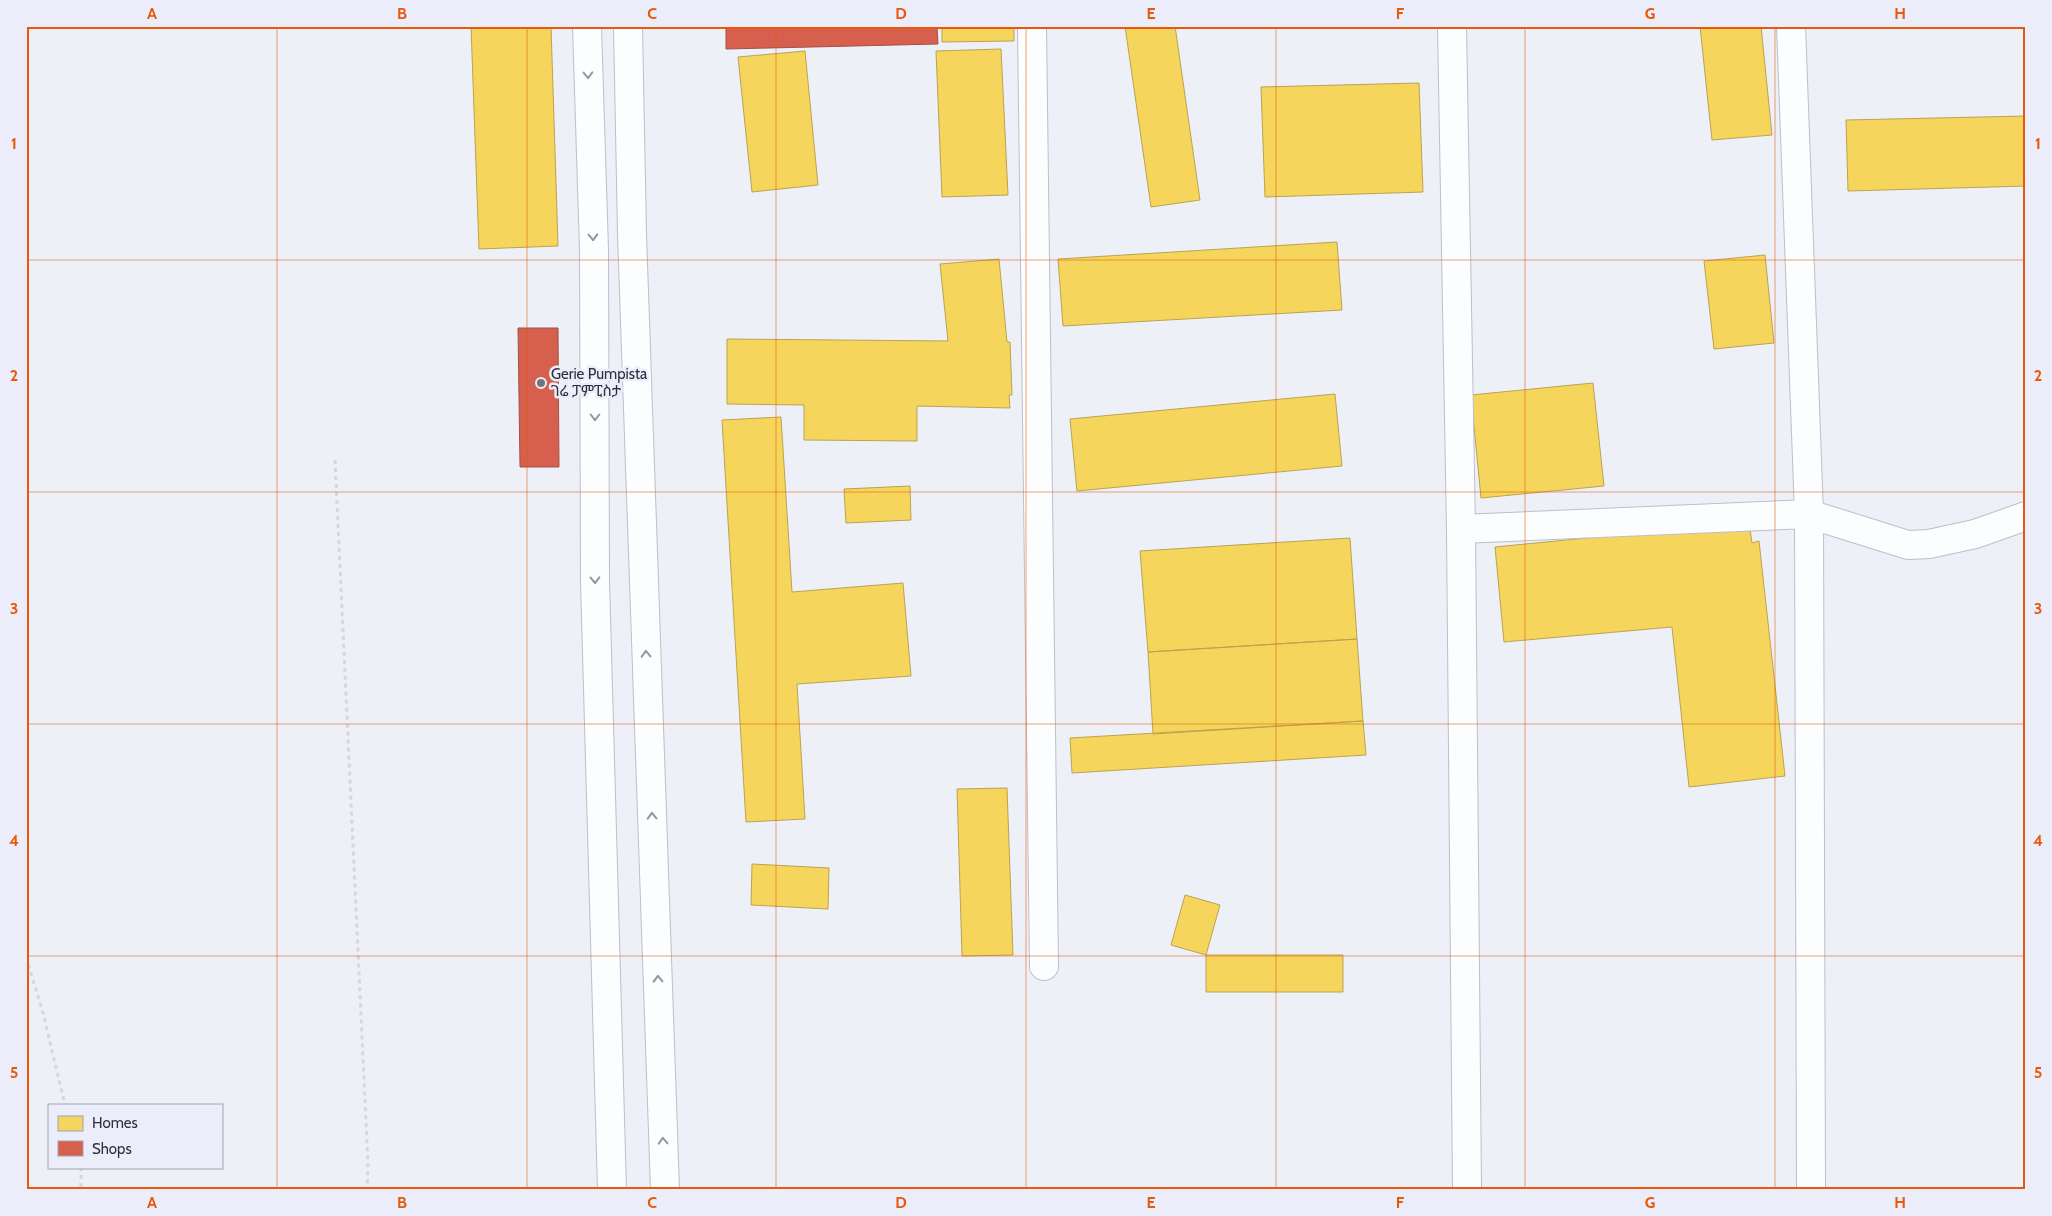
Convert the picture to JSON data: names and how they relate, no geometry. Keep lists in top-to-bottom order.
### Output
{
  "places": ["Gerie Pumpista ገሬ ፓምፒስታ"],
  "legend": ["Homes", "Shops"],
  "grid": {
    "columns": [
      "A",
      "B",
      "C",
      "D",
      "E",
      "F",
      "G",
      "H"
    ],
    "rows": [
      "1",
      "2",
      "3",
      "4",
      "5"
    ]
  }
}
